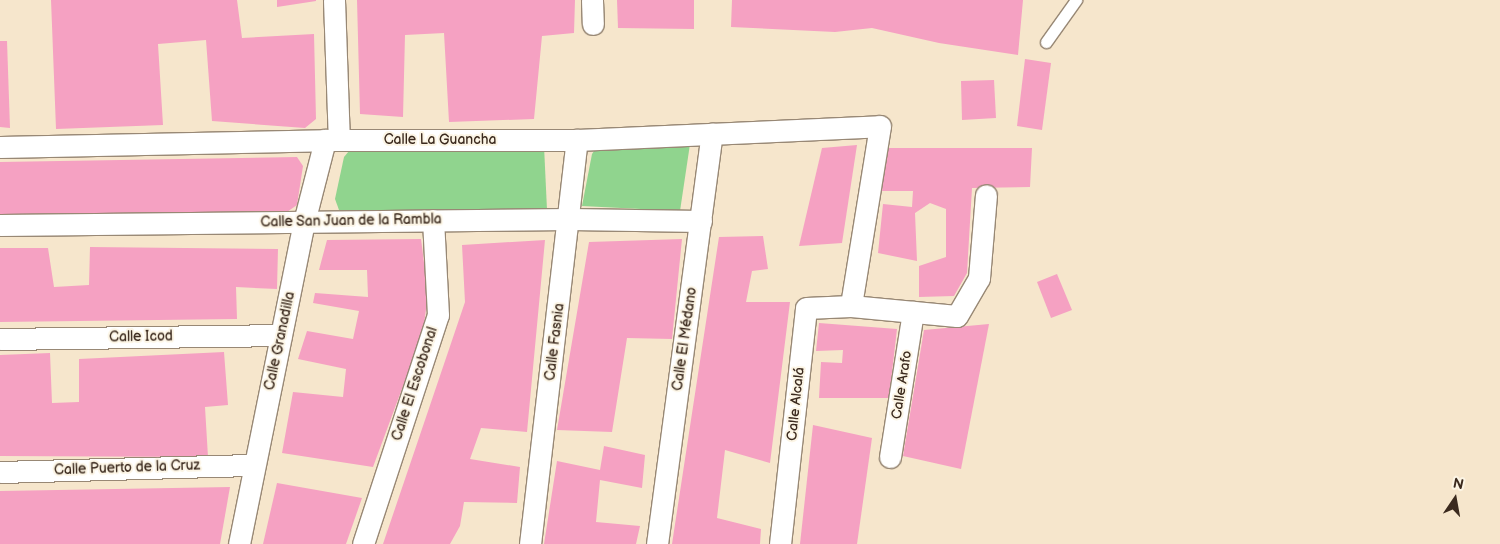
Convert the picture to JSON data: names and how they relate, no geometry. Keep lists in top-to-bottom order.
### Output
{
  "streets": {
    "street": [
      "Calle La Guancha",
      "Calle San Juan de la Rambla",
      "Calle Icod",
      "Calle El Médano",
      "Calle Granadilla",
      "Calle Fasnia",
      "Calle El Escobonal",
      "Calle Arafo",
      "Calle Alcalá",
      "Calle Puerto de la Cruz"
    ]
  },
  "crossings": [
    ["Calle La Guancha", "Calle El Médano"],
    ["Calle La Guancha", "Calle Granadilla"],
    ["Calle La Guancha", "Calle Fasnia"],
    ["Calle La Guancha", "Calle Alcalá"],
    ["Calle San Juan de la Rambla", "Calle El Médano"],
    ["Calle San Juan de la Rambla", "Calle Granadilla"],
    ["Calle San Juan de la Rambla", "Calle Fasnia"],
    ["Calle San Juan de la Rambla", "Calle El Escobonal"],
    ["Calle Icod", "Calle Granadilla"],
    ["Calle Granadilla", "Calle Puerto de la Cruz"],
    ["Calle Arafo", "Calle Alcalá"]
  ],
  "north": "top"
}
